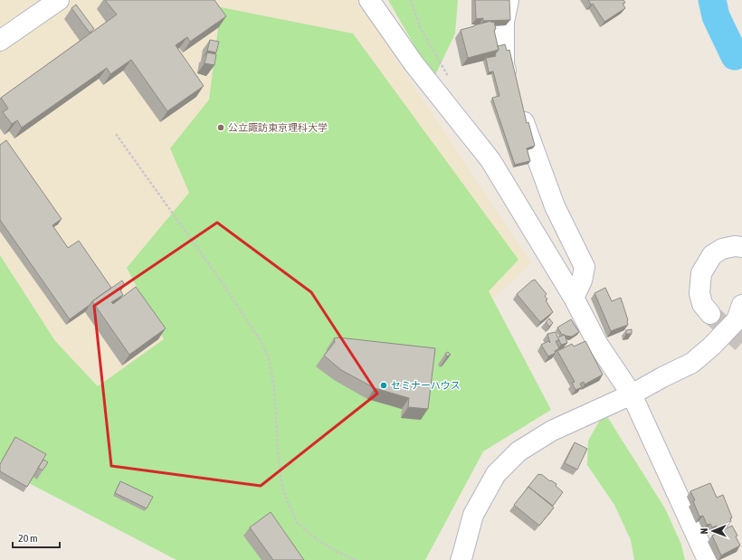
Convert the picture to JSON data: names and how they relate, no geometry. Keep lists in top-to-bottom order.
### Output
{
  "places": ["公立諏訪東京理科大学", "セミナーハウス"],
  "scale_bar": "20 m",
  "north": "left"
}
